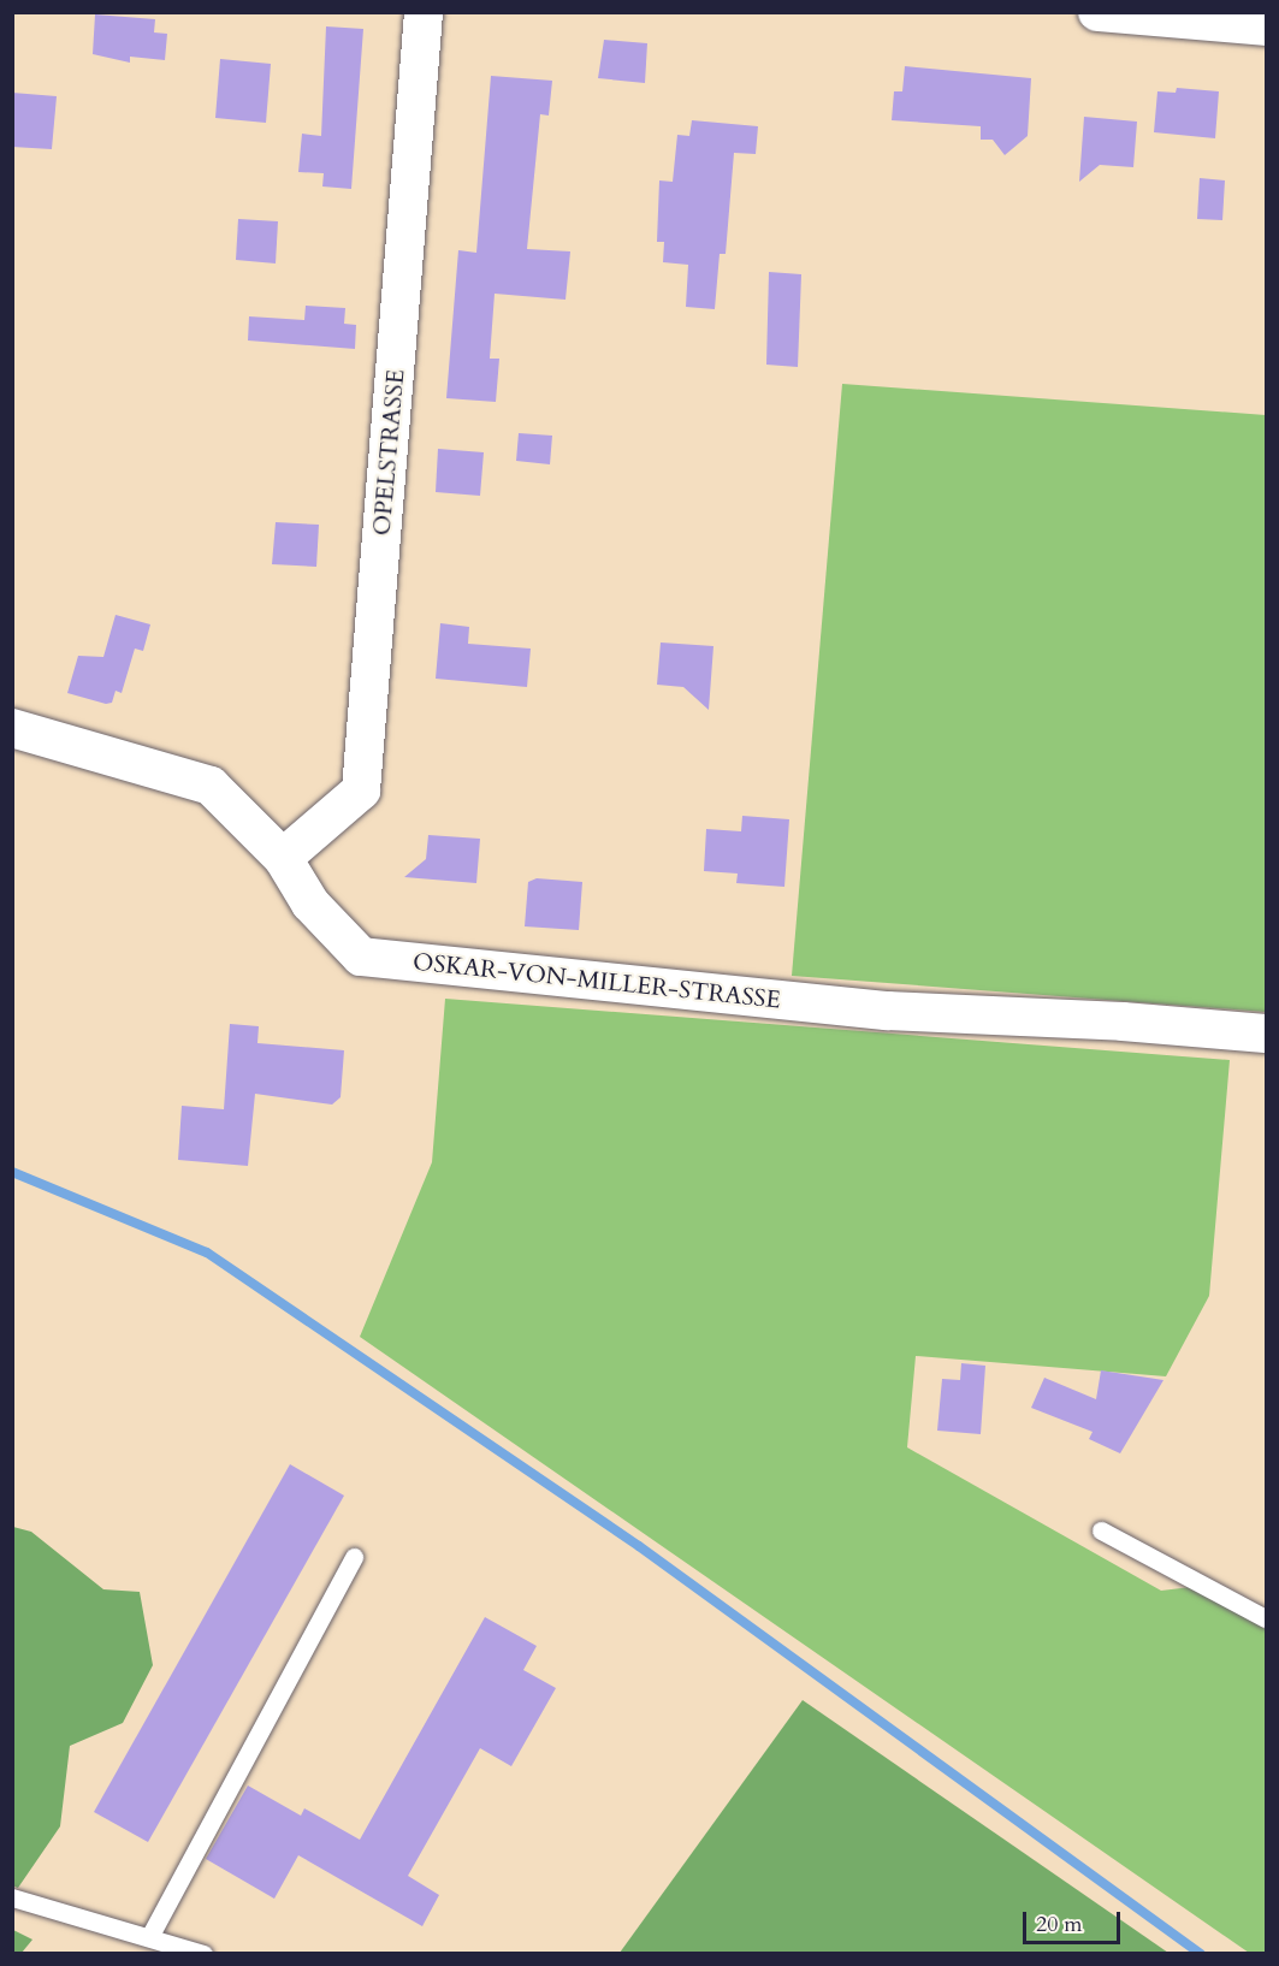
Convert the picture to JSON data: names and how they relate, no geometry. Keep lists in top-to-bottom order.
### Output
{
  "streets": {
    "street": ["OPELSTRASSE", "OSKAR-VON-MILLER-STRASSE"]
  },
  "crossings": [
    ["OPELSTRASSE", "OSKAR-VON-MILLER-STRASSE"]
  ],
  "scale_bar": "20 m"
}
